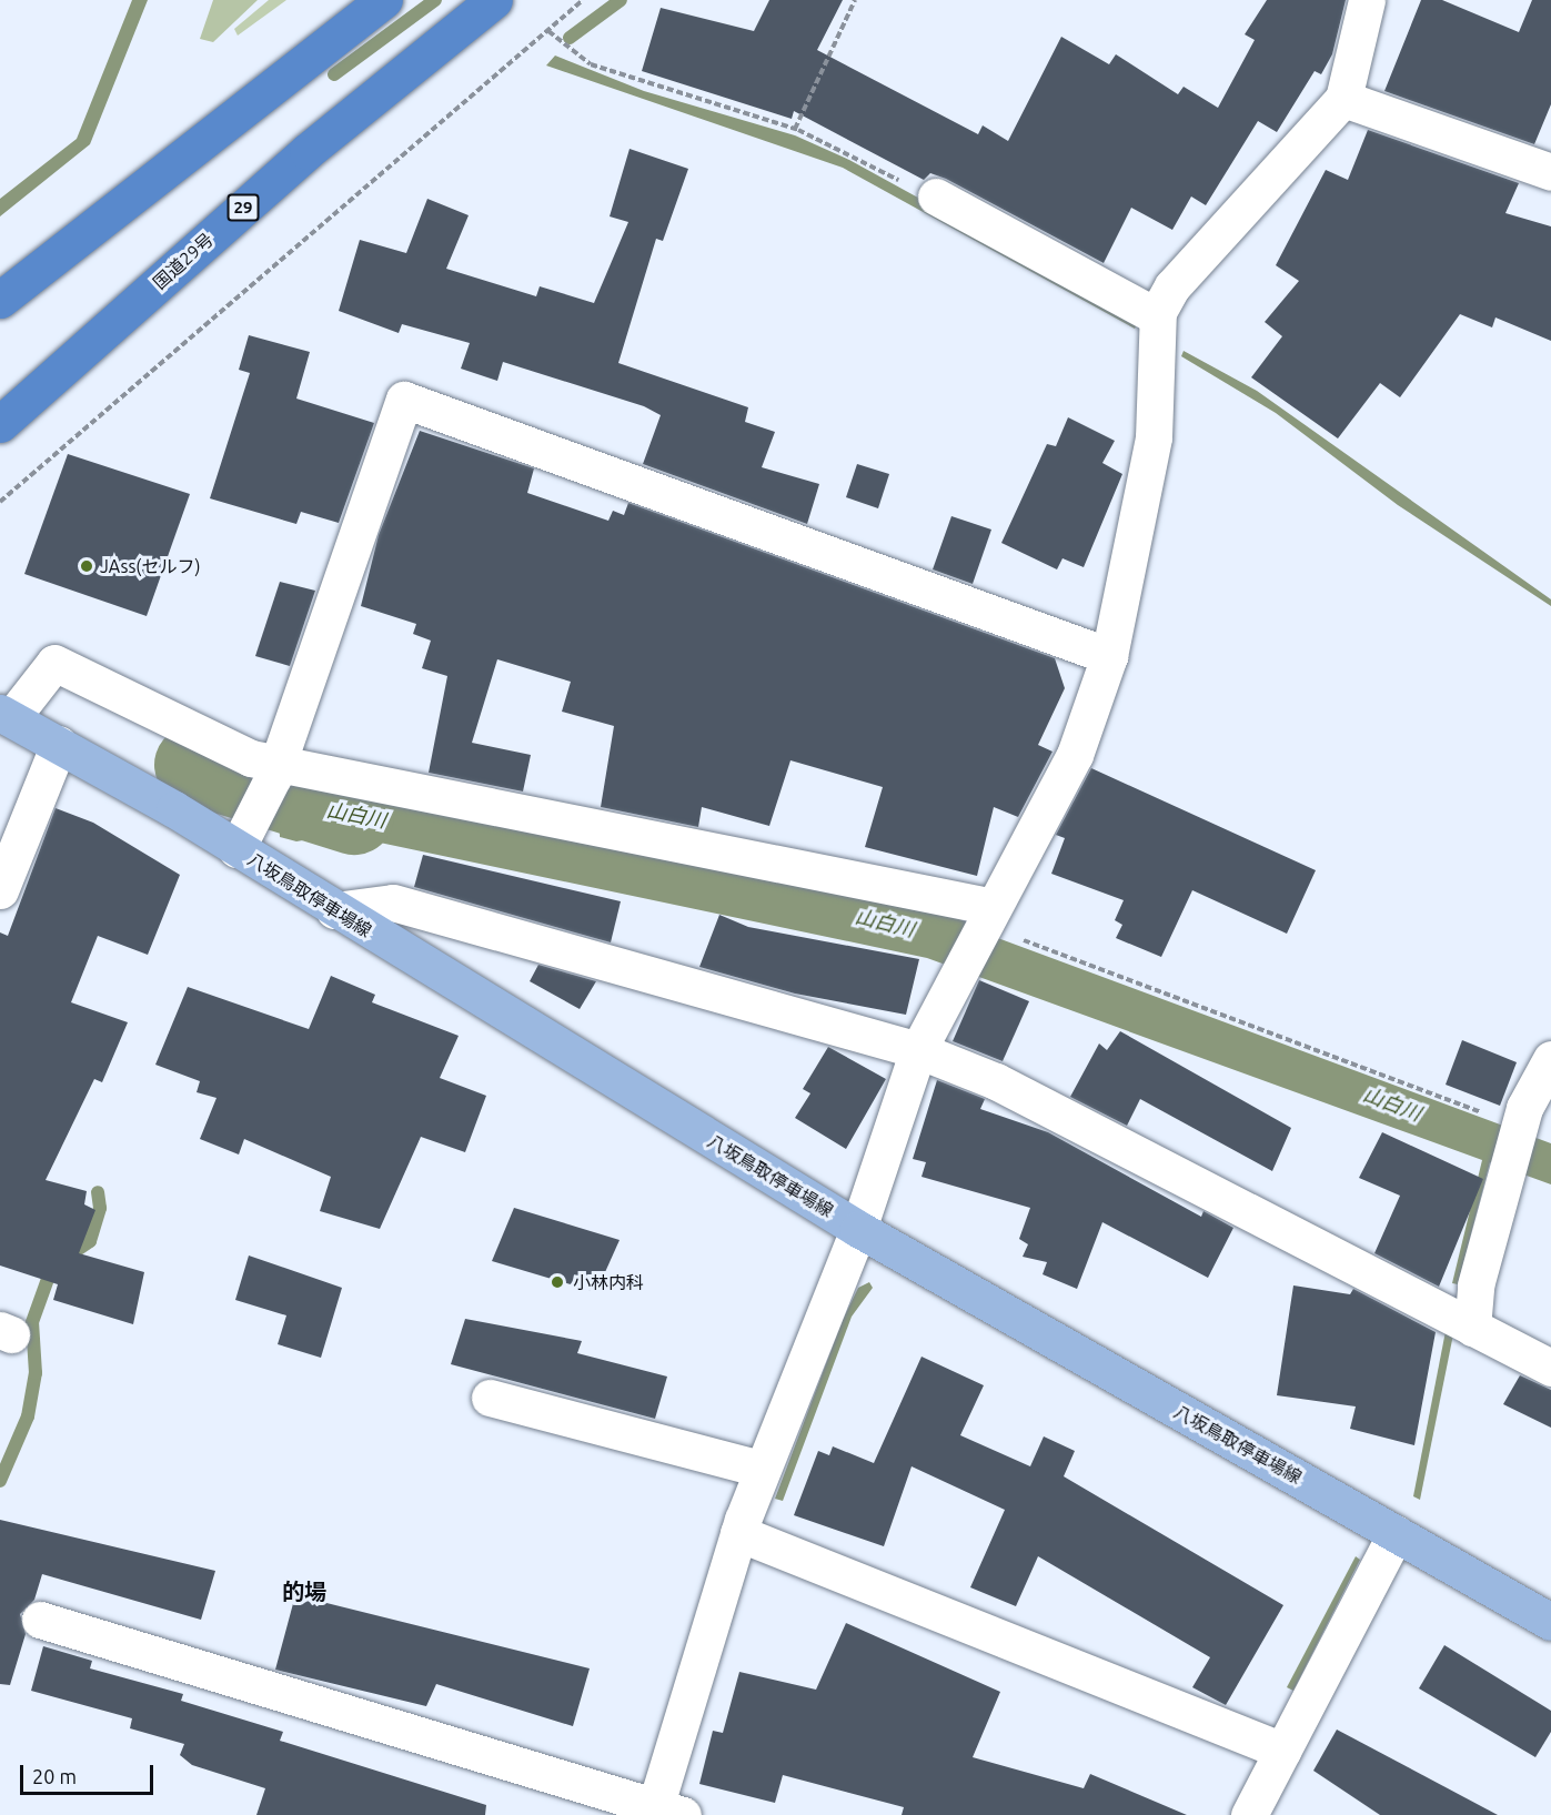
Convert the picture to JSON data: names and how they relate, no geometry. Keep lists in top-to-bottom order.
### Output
{
  "streets": {
    "highway": ["29", "国道29号"],
    "main road": ["八坂鳥取停車場線"]
  },
  "districts": ["的場"],
  "water": ["山白川"],
  "places": ["JAss(セルフ)", "小林内科"],
  "scale_bar": "20 m"
}
